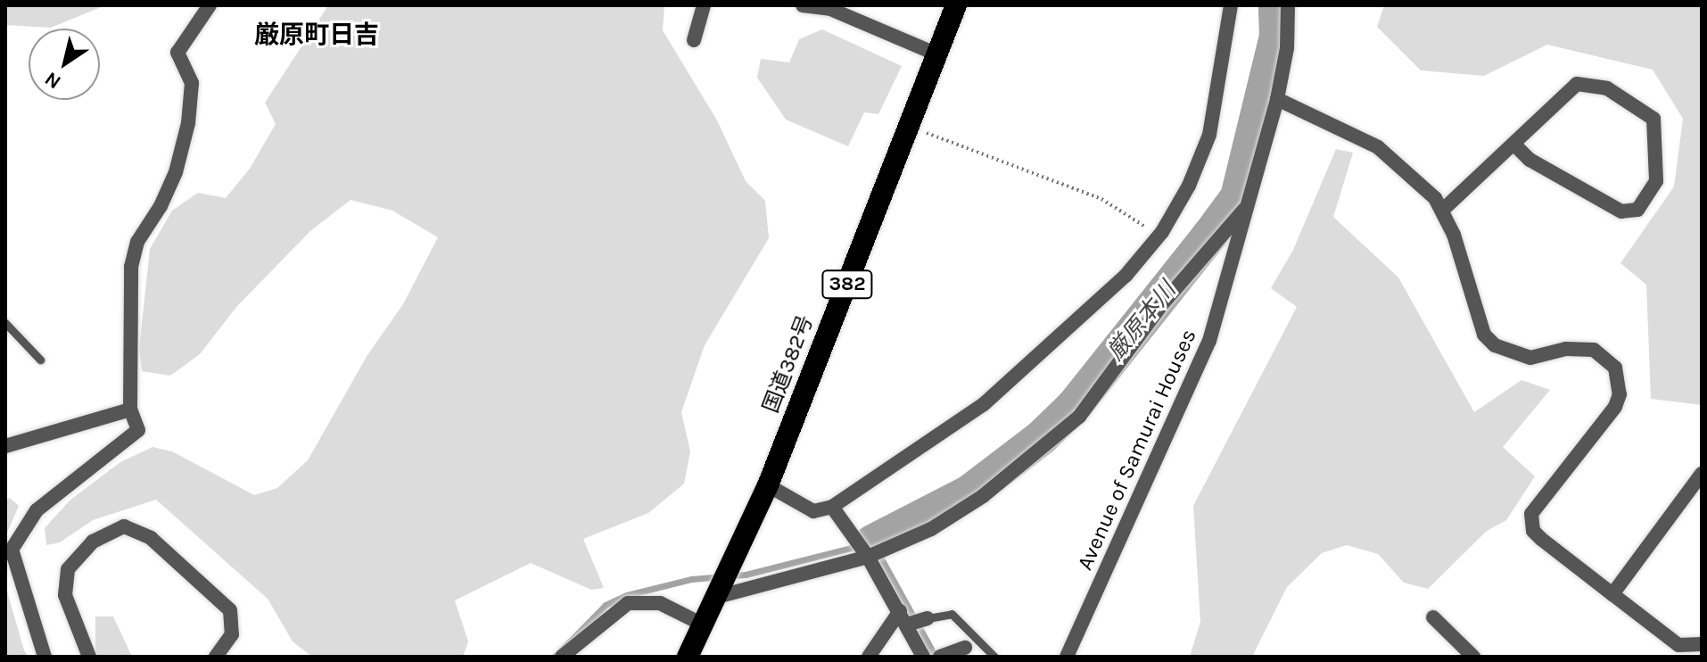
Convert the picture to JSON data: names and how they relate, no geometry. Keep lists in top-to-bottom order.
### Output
{
  "streets": {
    "highway": ["382", "国道382号"],
    "street": ["Avenue of Samurai Houses"]
  },
  "districts": ["厳原町日吉"],
  "water": ["厳原本川"],
  "north": "bottom left"
}
